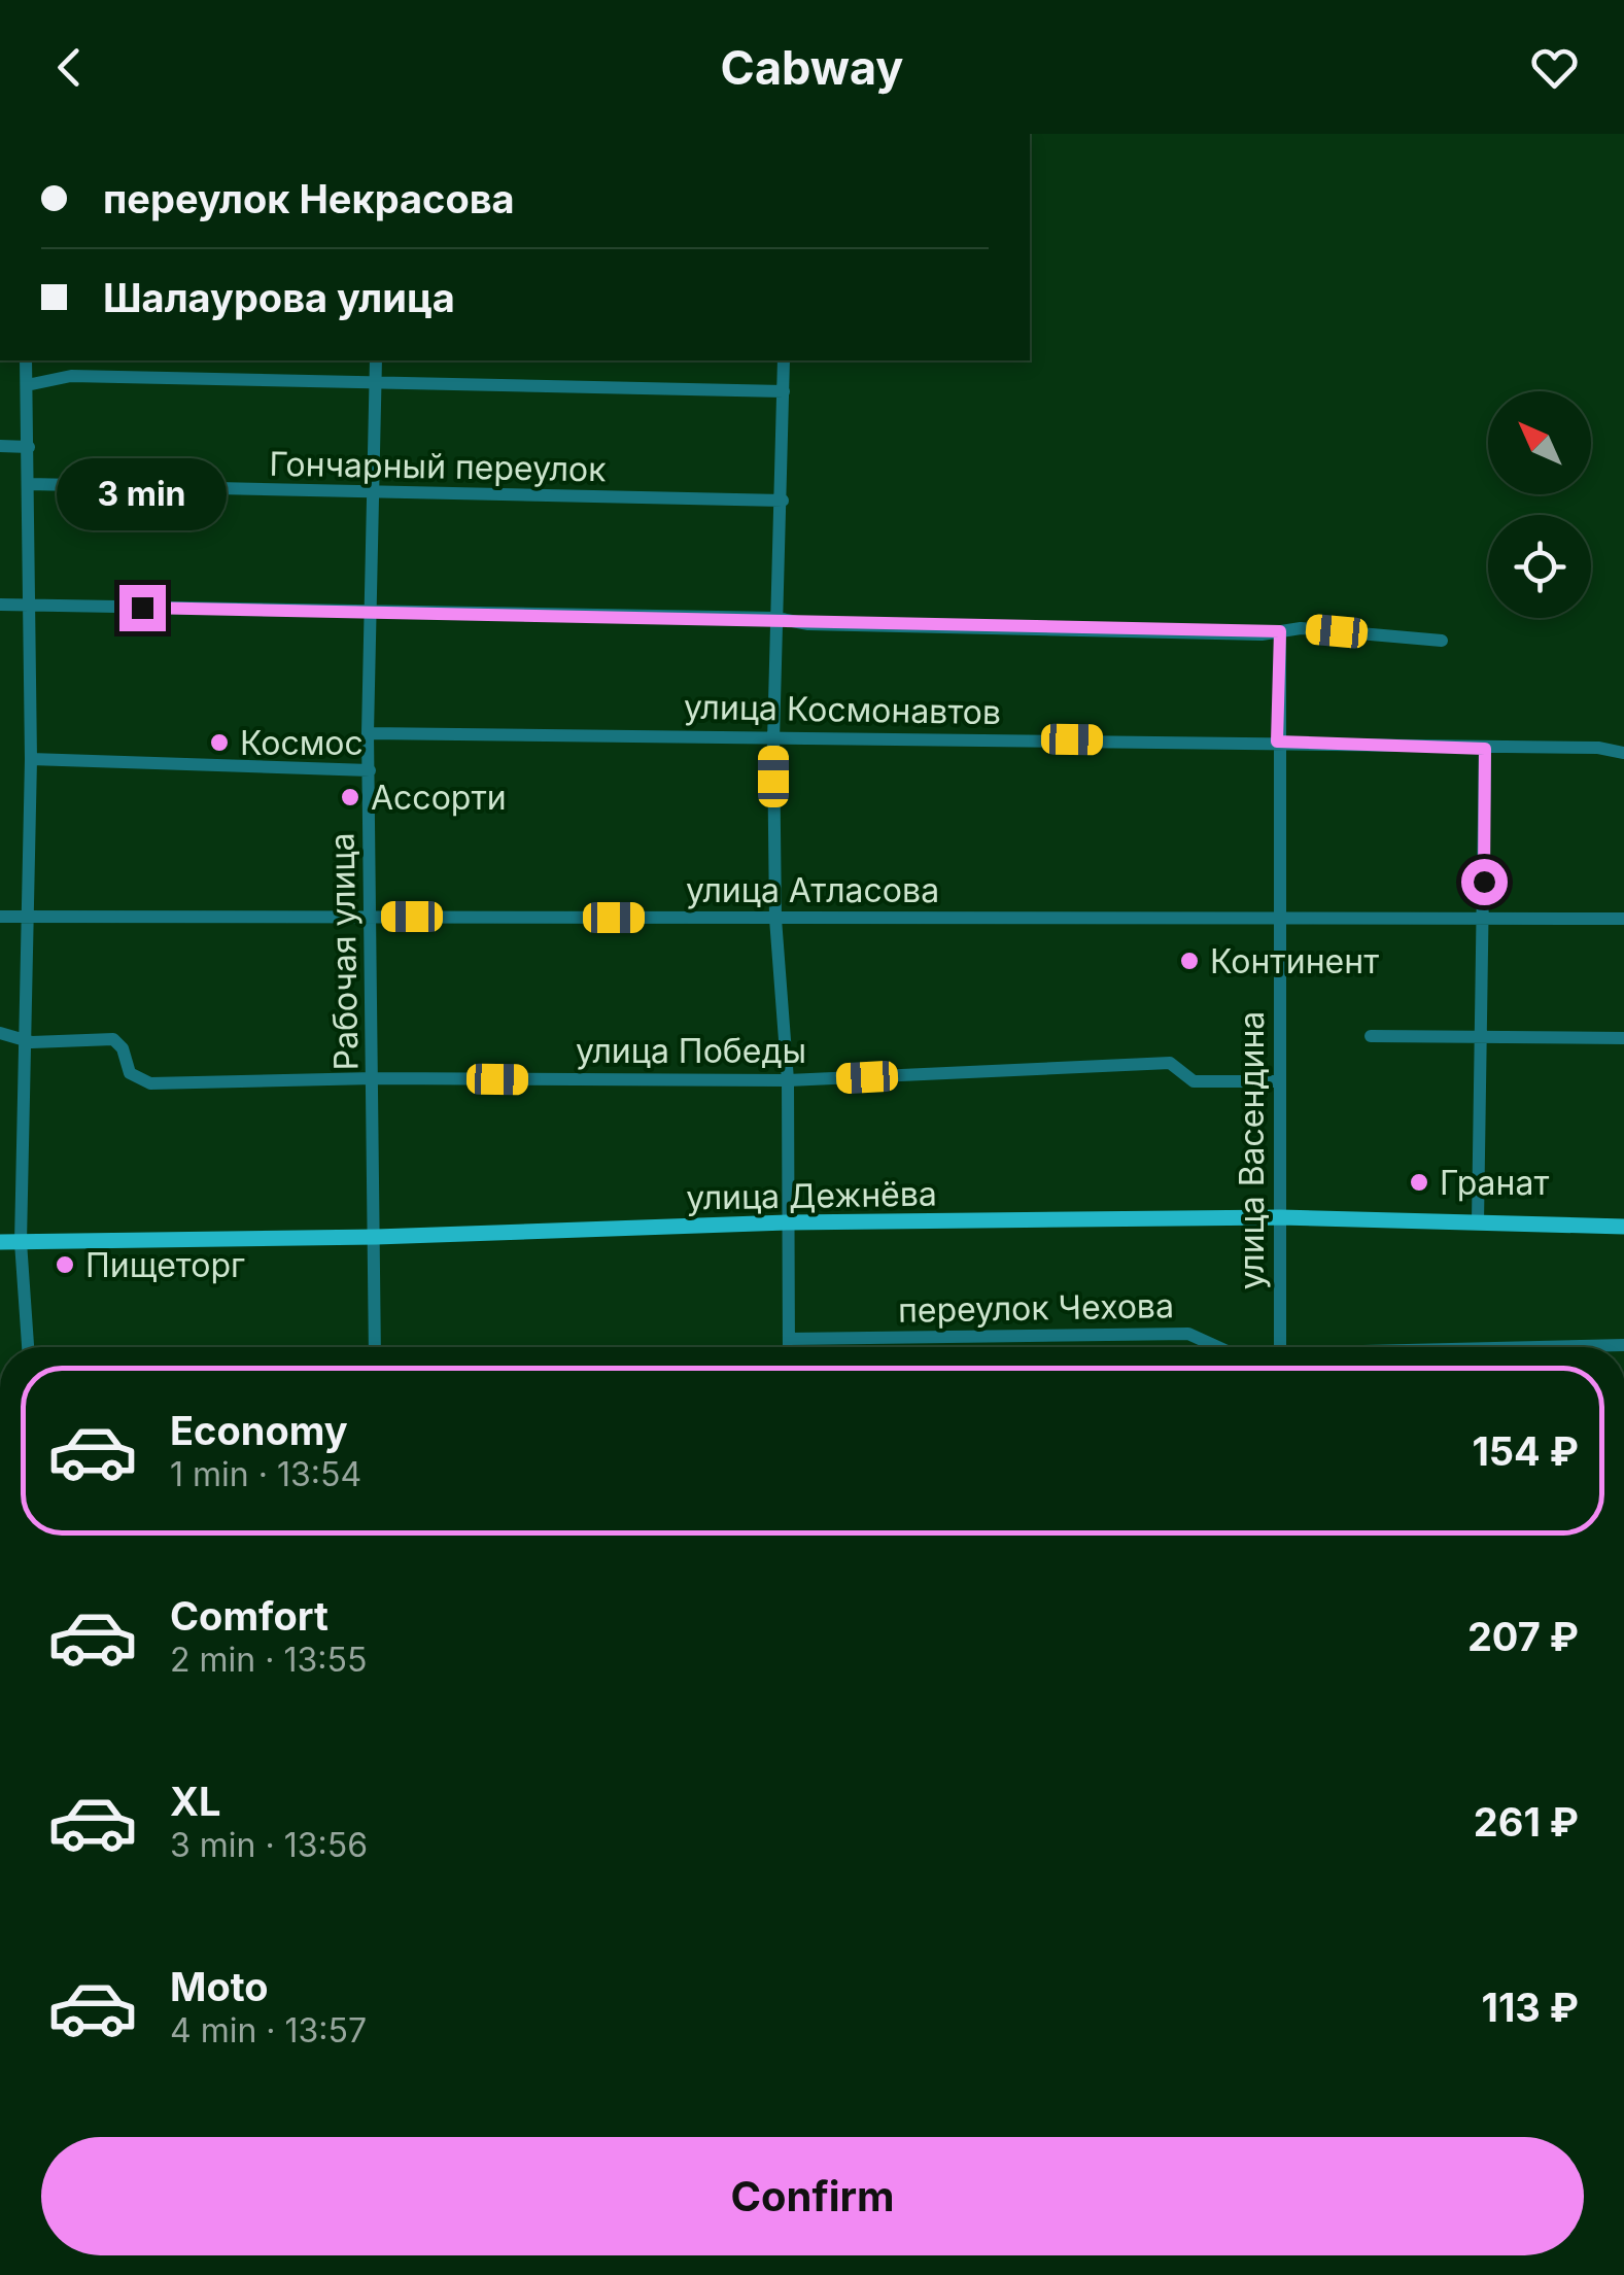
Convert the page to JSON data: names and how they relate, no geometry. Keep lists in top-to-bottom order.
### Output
{
  "streets": {
    "main road": ["улица Дежнёва"],
    "street": [
      "Гончарный переулок",
      "улица Космонавтов",
      "улица Атласова",
      "Рабочая улица",
      "улица Победы",
      "улица Васендина",
      "переулок Чехова"
    ]
  },
  "crossings": [
    ["Гончарный переулок", "Рабочая улица"],
    ["улица Космонавтов", "Рабочая улица"],
    ["улица Космонавтов", "улица Васендина"],
    ["улица Атласова", "Рабочая улица"],
    ["улица Атласова", "улица Васендина"],
    ["Рабочая улица", "улица Победы"],
    ["Рабочая улица", "улица Дежнёва"],
    ["улица Победы", "улица Васендина"],
    ["улица Васендина", "улица Дежнёва"]
  ],
  "places": [
    "Космос",
    "Ассорти",
    "Континент",
    "Гранат",
    "Пищеторг"
  ],
  "north": "top left",
  "page": {
    "header": "Cabway",
    "banner": ["переулок Некрасова", "Шалаурова улица"],
    "bubble": "3 min",
    "list": [
      {
        "name": "Economy",
        "note": "1 min · 13:54",
        "value": "154 ₽"
      },
      {
        "name": "Comfort",
        "note": "2 min · 13:55",
        "value": "207 ₽"
      },
      {
        "name": "XL",
        "note": "3 min · 13:56",
        "value": "261 ₽"
      },
      {
        "name": "Moto",
        "note": "4 min · 13:57",
        "value": "113 ₽"
      }
    ],
    "buttons": "Confirm"
  }
}
